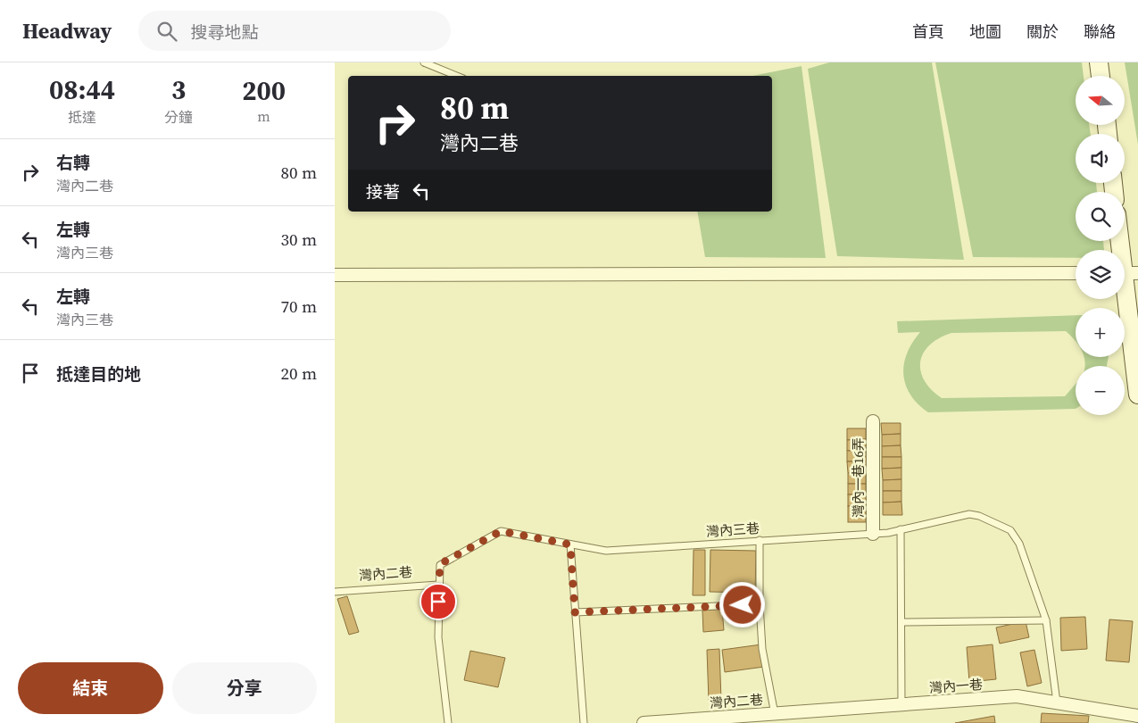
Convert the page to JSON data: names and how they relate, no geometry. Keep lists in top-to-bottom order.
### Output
{
  "streets": {
    "street": ["灣內一巷16弄", "灣內二巷", "灣內一巷"],
    "lane": ["灣內三巷"]
  },
  "crossings": [
    ["灣內一巷16弄", "灣內三巷"],
    ["灣內三巷", "灣內二巷"],
    ["灣內三巷", "灣內一巷"],
    ["灣內二巷", "灣內一巷"]
  ],
  "north": "left",
  "page": {
    "header": "Headway",
    "search": "搜尋地點",
    "nav": [
      "首頁",
      "地圖",
      "關於",
      "聯絡"
    ],
    "eta": [
      "08:44",
      "抵達",
      "3",
      "分鐘",
      "200",
      "m"
    ],
    "map_buttons": ["+", "−"],
    "turn": ["80 m", "灣內二巷"],
    "list": [
      {
        "name": "右轉",
        "note": "灣內二巷",
        "value": "80 m"
      },
      {
        "name": "左轉",
        "note": "灣內三巷",
        "value": "30 m"
      },
      {
        "name": "左轉",
        "note": "灣內三巷",
        "value": "70 m"
      },
      {
        "name": "抵達目的地",
        "value": "20 m"
      }
    ],
    "then": "接著",
    "buttons": ["結束", "分享"]
  }
}
